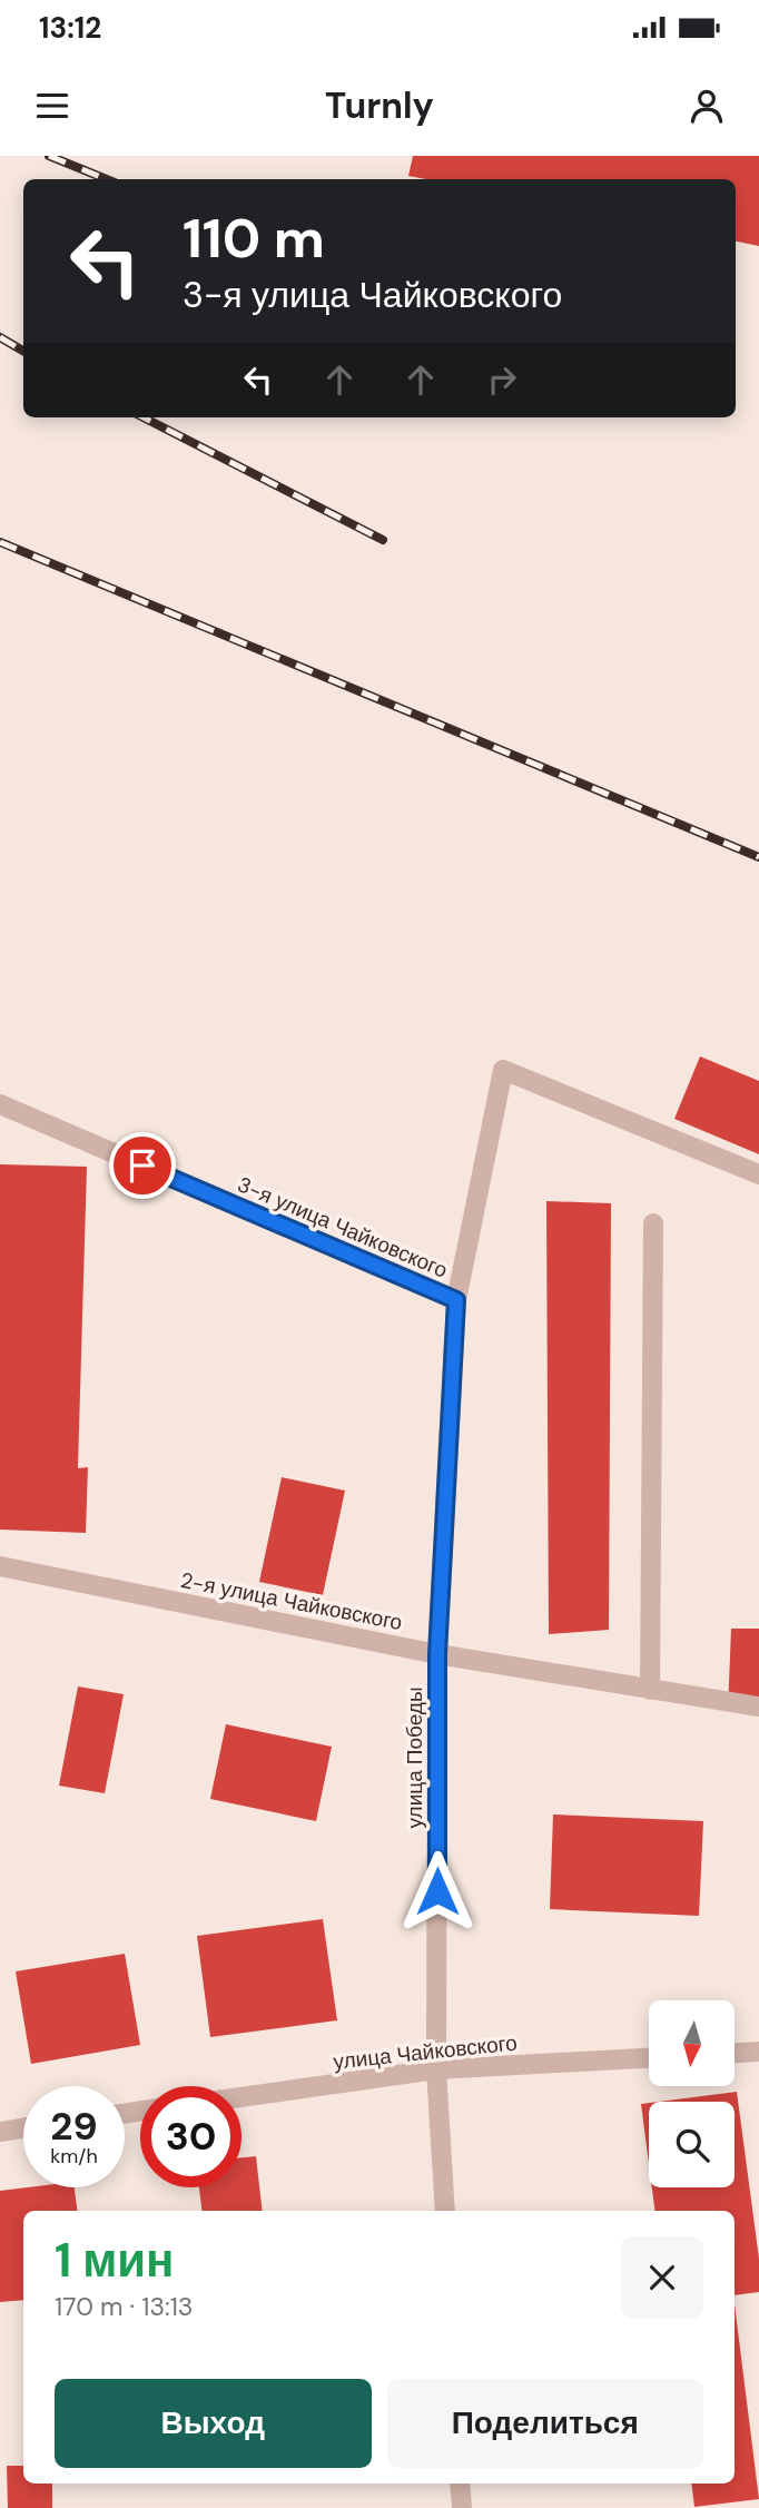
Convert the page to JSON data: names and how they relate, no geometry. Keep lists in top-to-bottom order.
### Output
{
  "streets": {
    "street": [
      "3-я улица Чайковского",
      "2-я улица Чайковского",
      "улица Победы",
      "улица Чайковского"
    ]
  },
  "crossings": [
    ["3-я улица Чайковского", "улица Победы"],
    ["2-я улица Чайковского", "улица Победы"],
    ["улица Победы", "улица Чайковского"]
  ],
  "north": "bottom",
  "page": {
    "status": "13:12",
    "header": "Turnly",
    "turn": ["110 m", "3-я улица Чайковского"],
    "speed": "29 km/h",
    "limit": "30",
    "heading": ["1 мин", "170 m · 13:13"],
    "buttons": ["Выход", "Поделиться"]
  }
}
